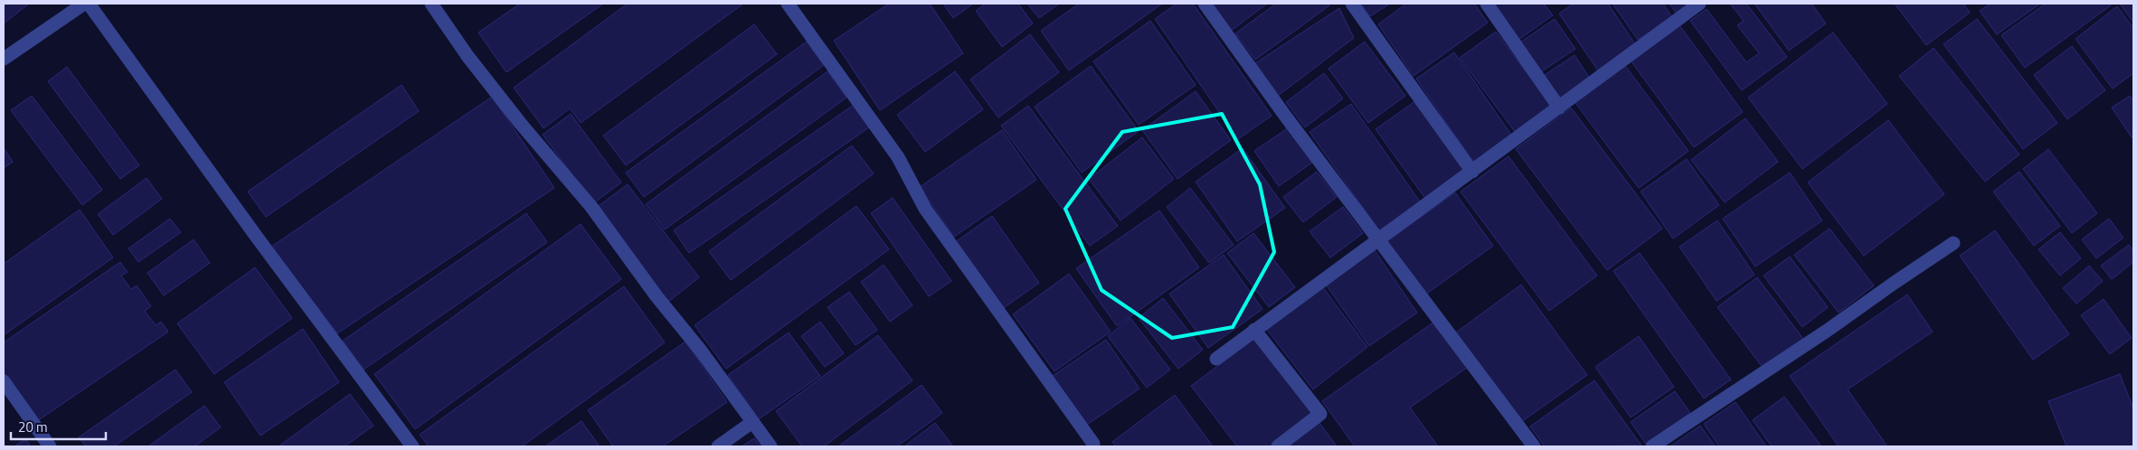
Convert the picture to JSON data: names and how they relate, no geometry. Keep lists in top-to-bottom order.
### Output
{
  "scale_bar": "20 m"
}
